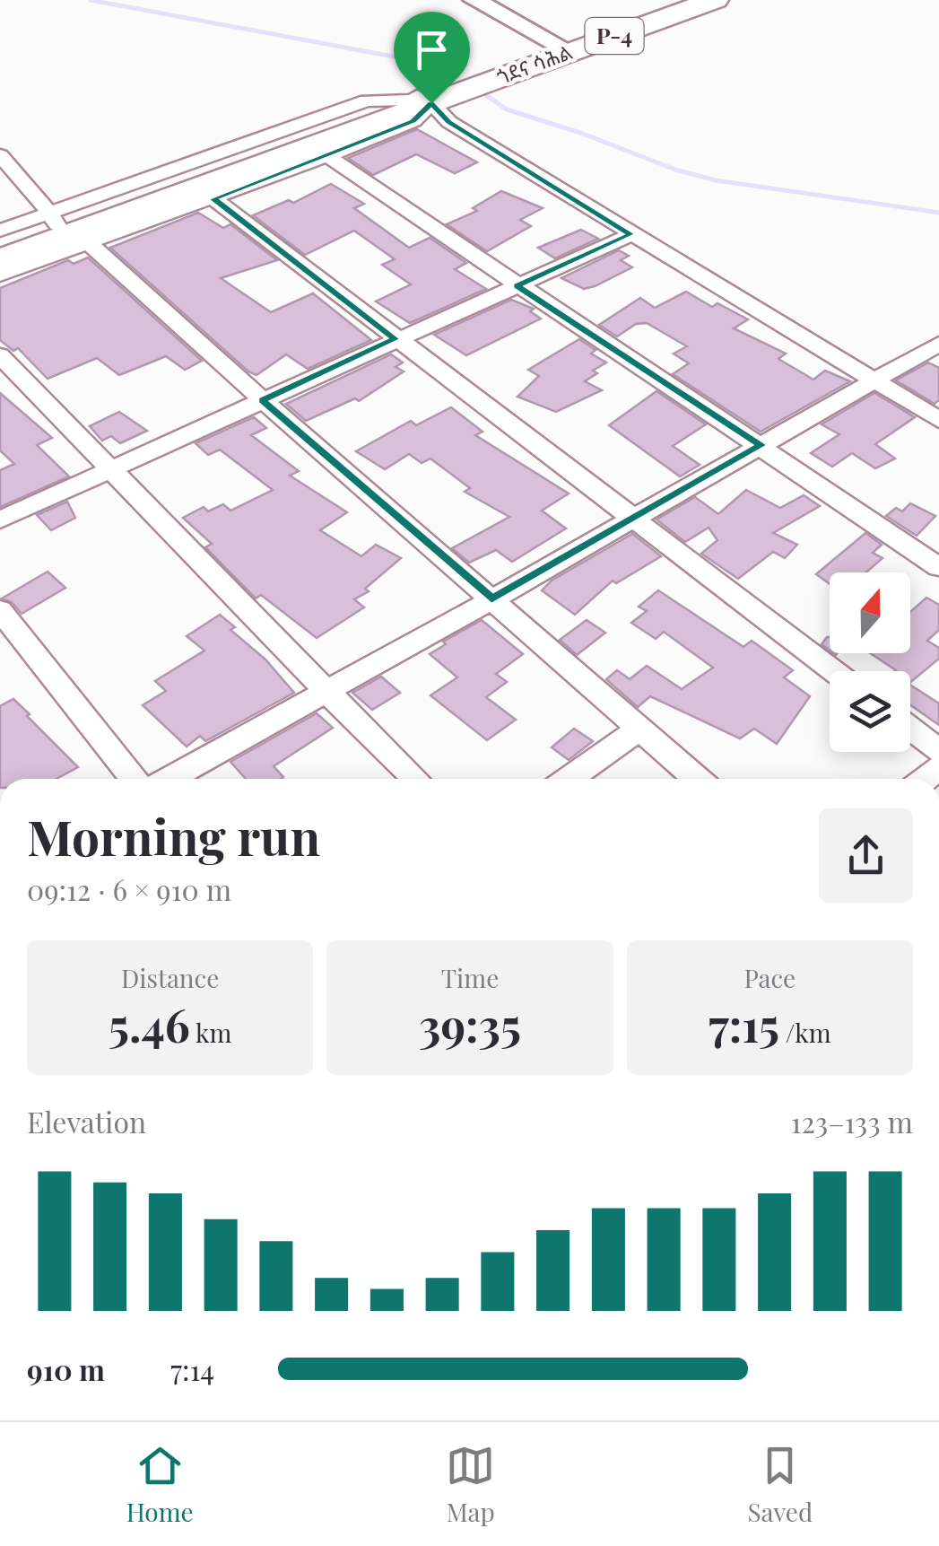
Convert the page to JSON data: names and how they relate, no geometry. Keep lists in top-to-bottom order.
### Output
{
  "streets": {
    "highway": ["P-4", "ጎደና ሳሕል"]
  },
  "north": "top",
  "page": {
    "heading": ["Morning run", "09:12 · 6 × 910 m"],
    "stats": [
      ["Distance", "5.46 km"],
      ["Time", "39:35"],
      ["Pace", "7:15 /km"]
    ],
    "chart": ["Elevation", "123–133 m"],
    "list": [
      {
        "name": "910 m",
        "note": "7:14"
      }
    ],
    "tabs": ["Home", "Map", "Saved"]
  }
}
